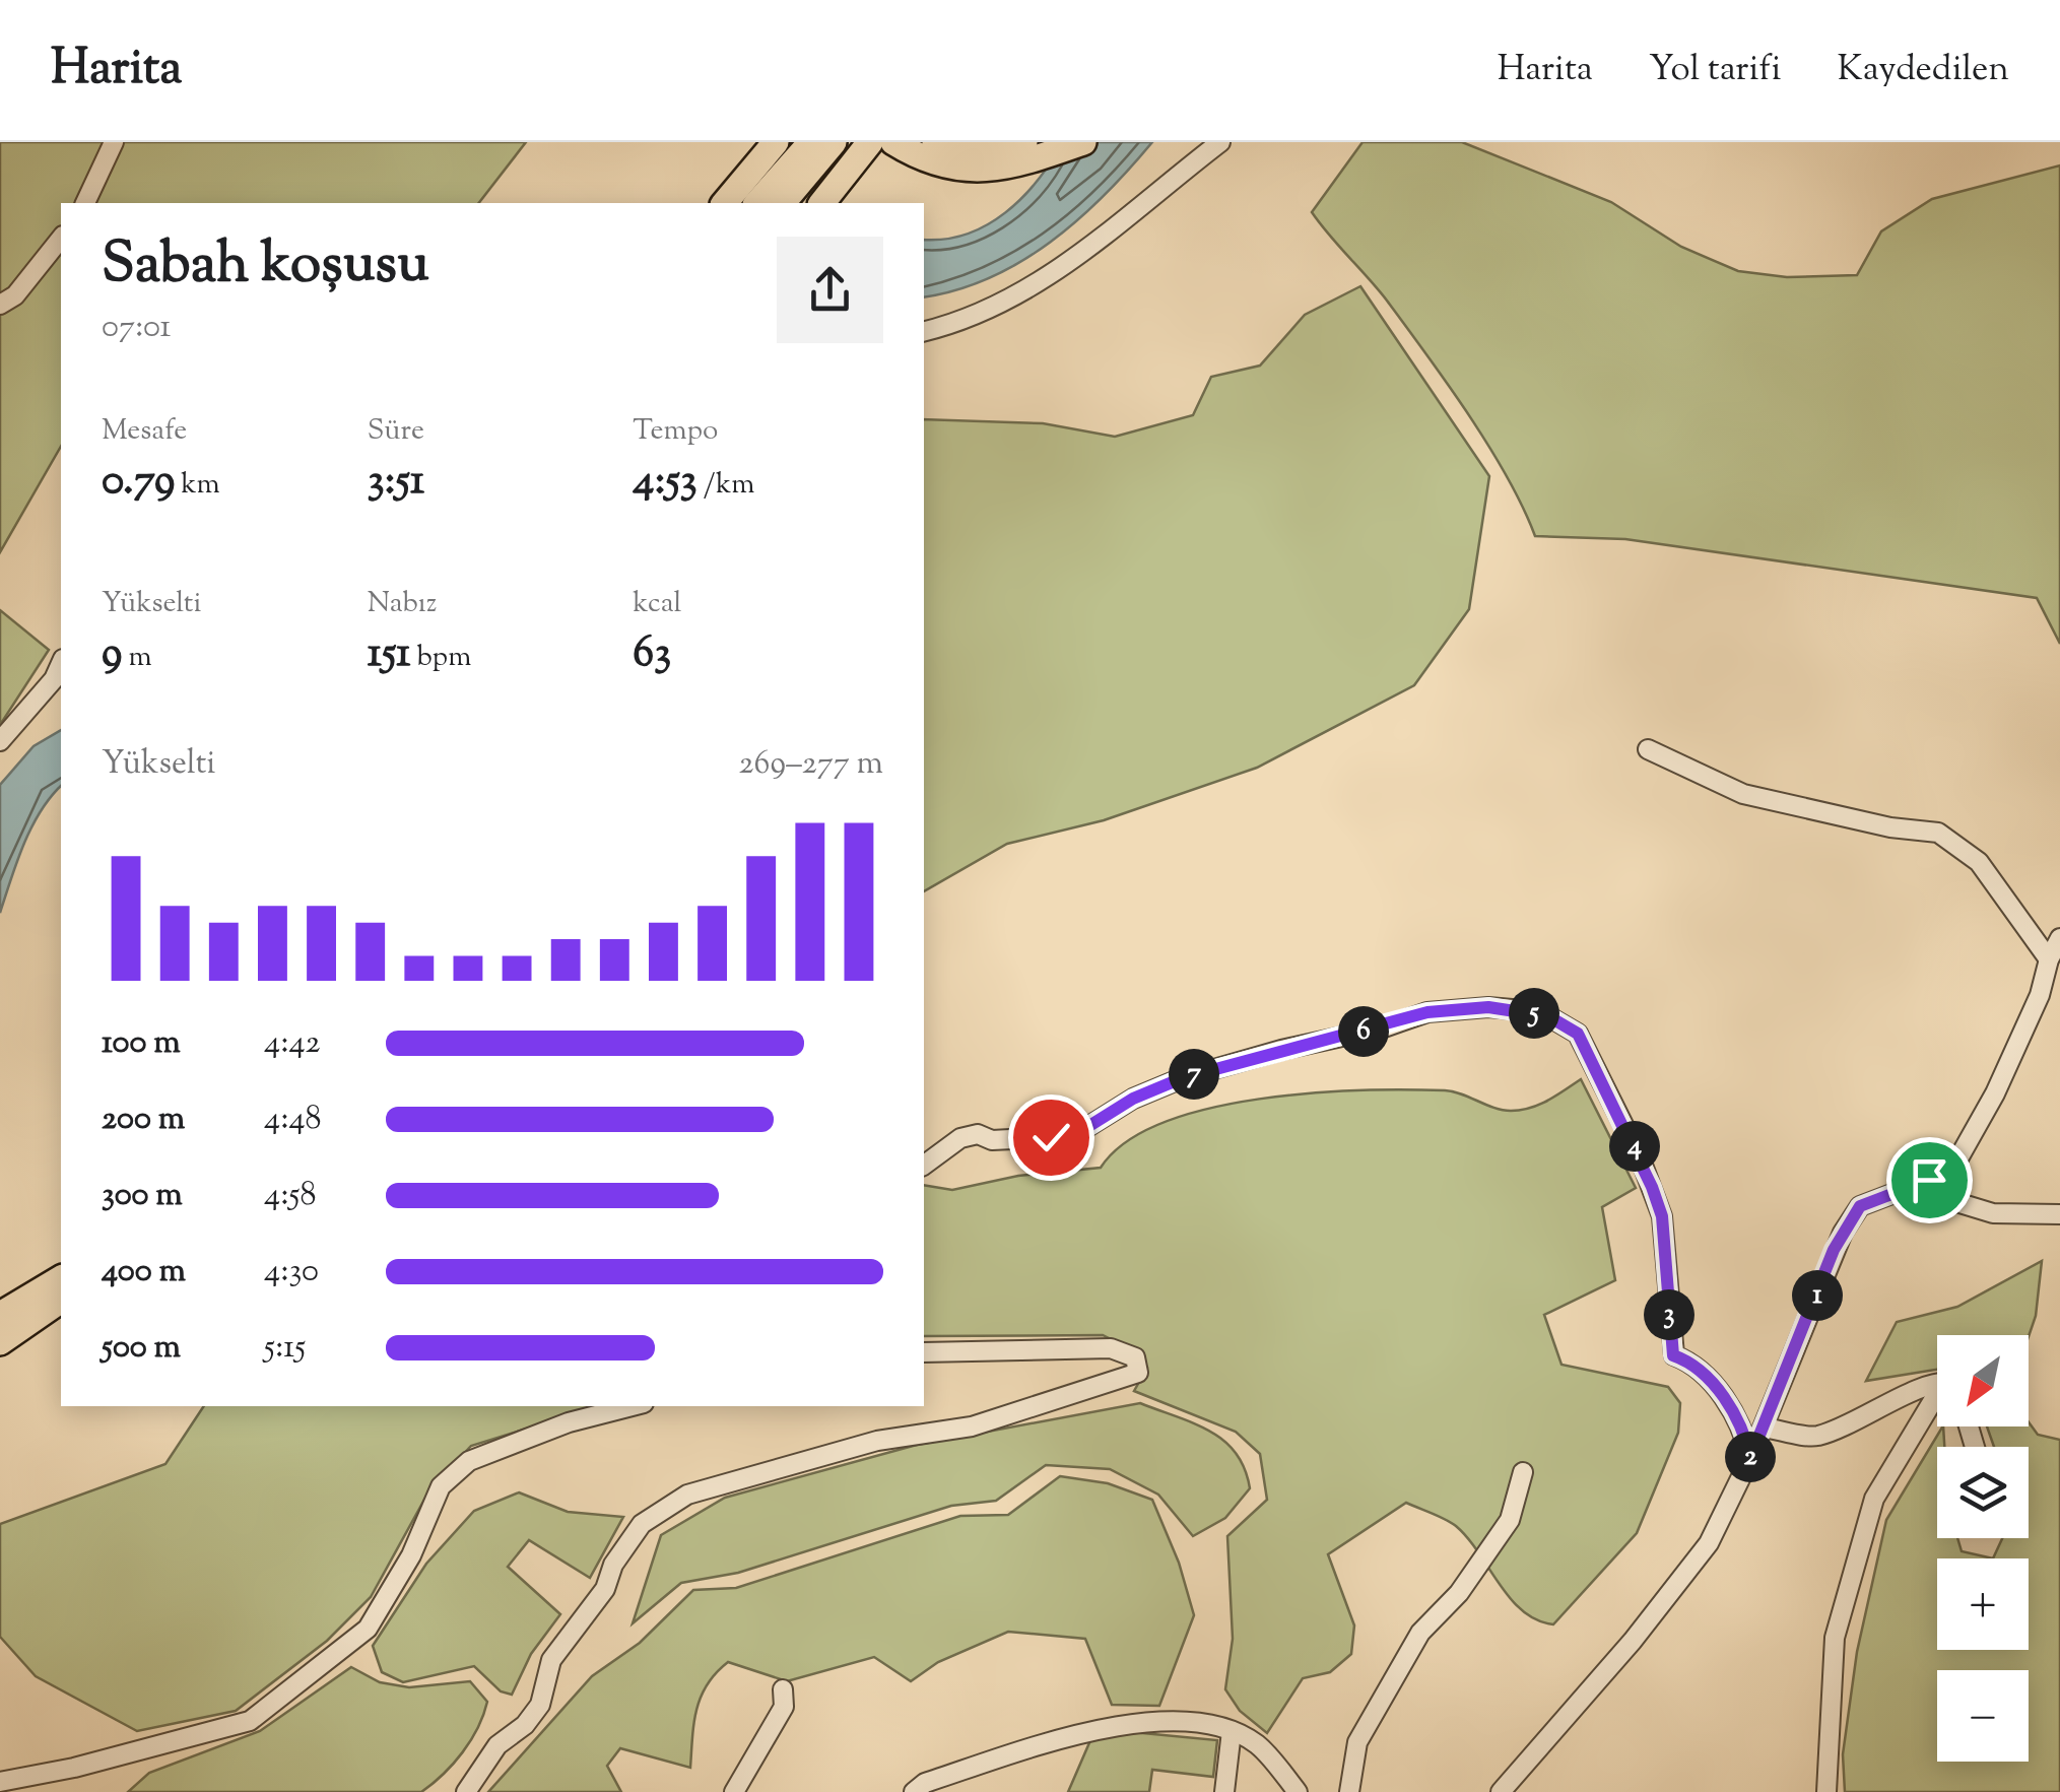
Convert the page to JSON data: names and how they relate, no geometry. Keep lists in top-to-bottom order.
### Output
{
  "north": "bottom left",
  "page": {
    "header": "Harita",
    "nav": ["Harita", "Yol tarifi", "Kaydedilen"],
    "heading": ["Sabah koşusu", "07:01"],
    "stats": [
      ["Mesafe", "0.79 km"],
      ["Süre", "3:51"],
      ["Tempo", "4:53 /km"],
      ["Yükselti", "9 m"],
      ["Nabız", "151 bpm"],
      ["kcal", "63"]
    ],
    "chart": ["Yükselti", "269–277 m"],
    "pins": [
      "5",
      "6",
      "7",
      "4",
      "1",
      "3",
      "2"
    ],
    "list": [
      {
        "name": "100 m",
        "note": "4:42"
      },
      {
        "name": "200 m",
        "note": "4:48"
      },
      {
        "name": "300 m",
        "note": "4:58"
      },
      {
        "name": "400 m",
        "note": "4:30"
      },
      {
        "name": "500 m",
        "note": "5:15"
      }
    ],
    "map_buttons": ["+", "−"]
  }
}
